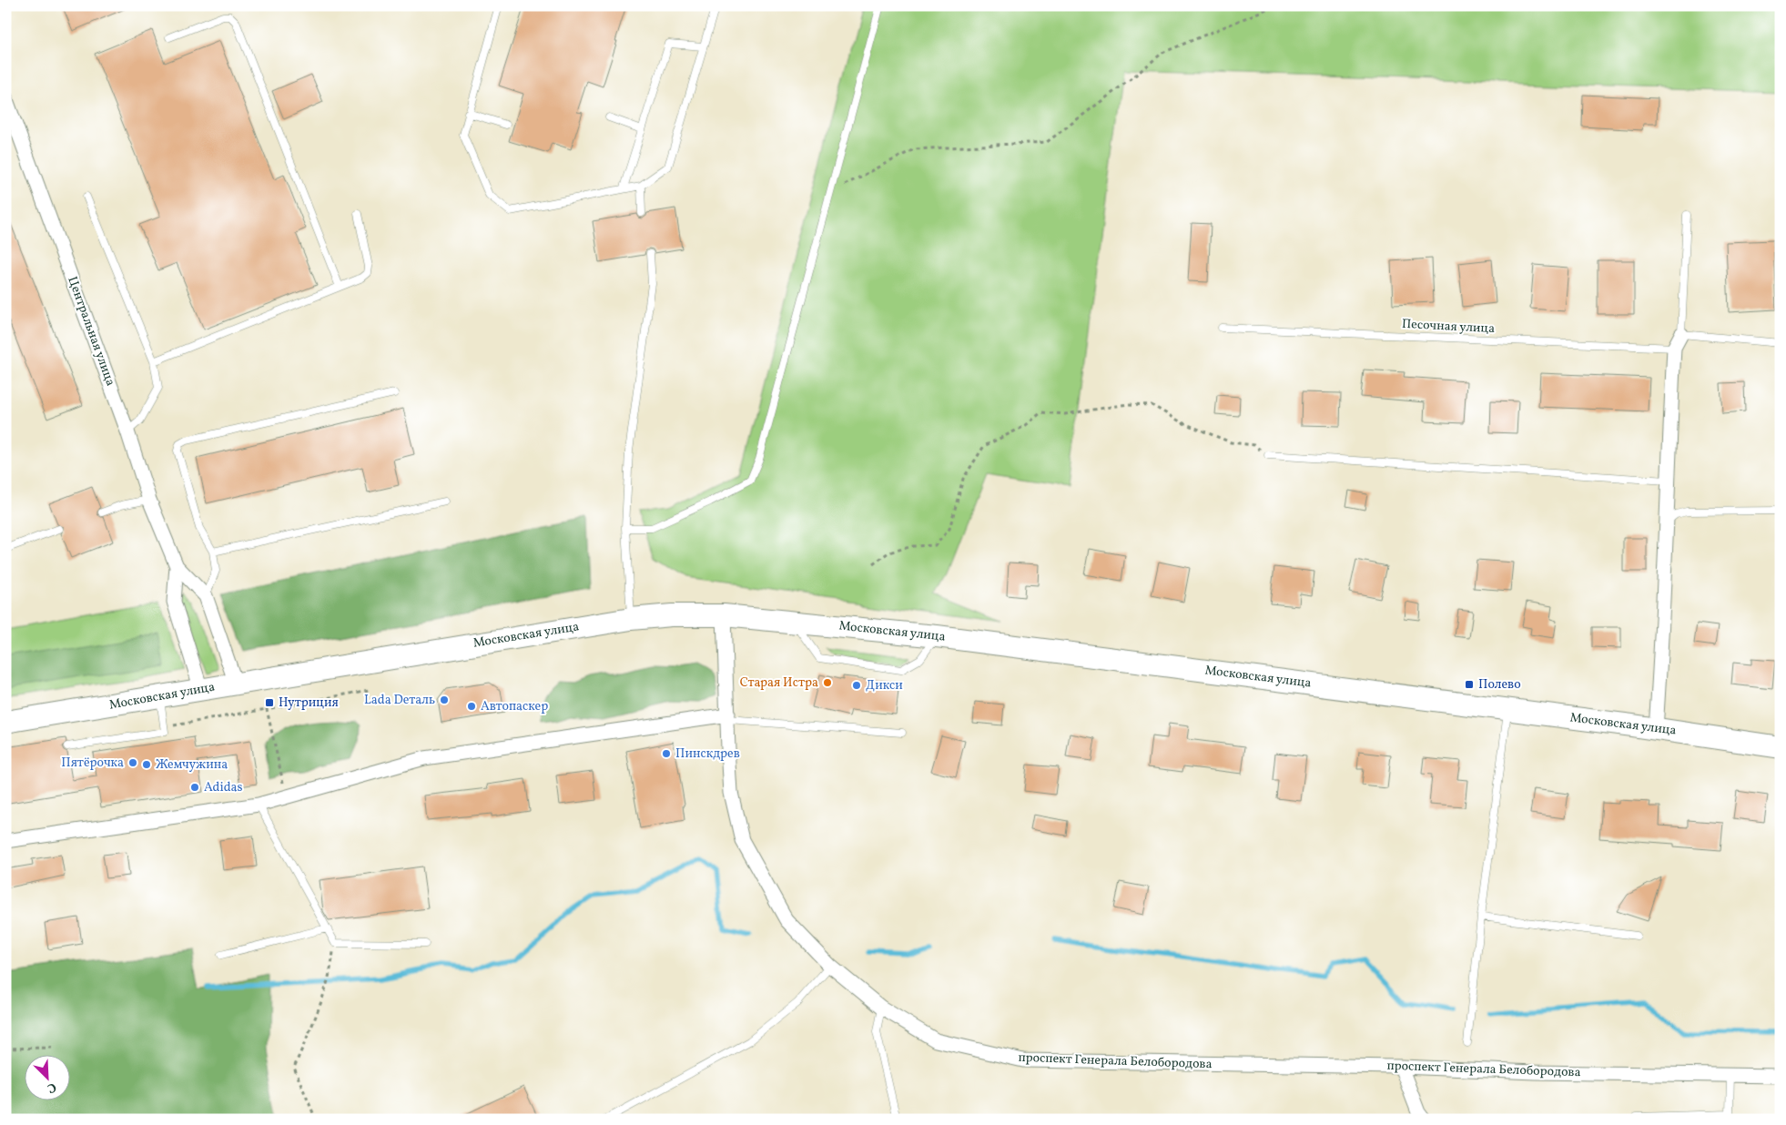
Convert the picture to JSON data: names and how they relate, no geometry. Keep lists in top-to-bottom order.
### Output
{
  "streets": {
    "main road": ["Московская улица"],
    "street": ["Центральная улица", "проспект Генерала Белобородова"],
    "lane": ["Песочная улица"]
  },
  "crossings": [
    ["Московская улица", "проспект Генерала Белобородова"]
  ],
  "places": {
    "other": [
      "Старая Истра",
      "Дикси",
      "Lada Dеталь",
      "Автопаскер",
      "Пинскдрев",
      "Пятёрочка",
      "Жемчужина",
      "Adidas"
    ],
    "transit": ["Полево", "Нутриция"]
  },
  "north": "bottom right"
}
